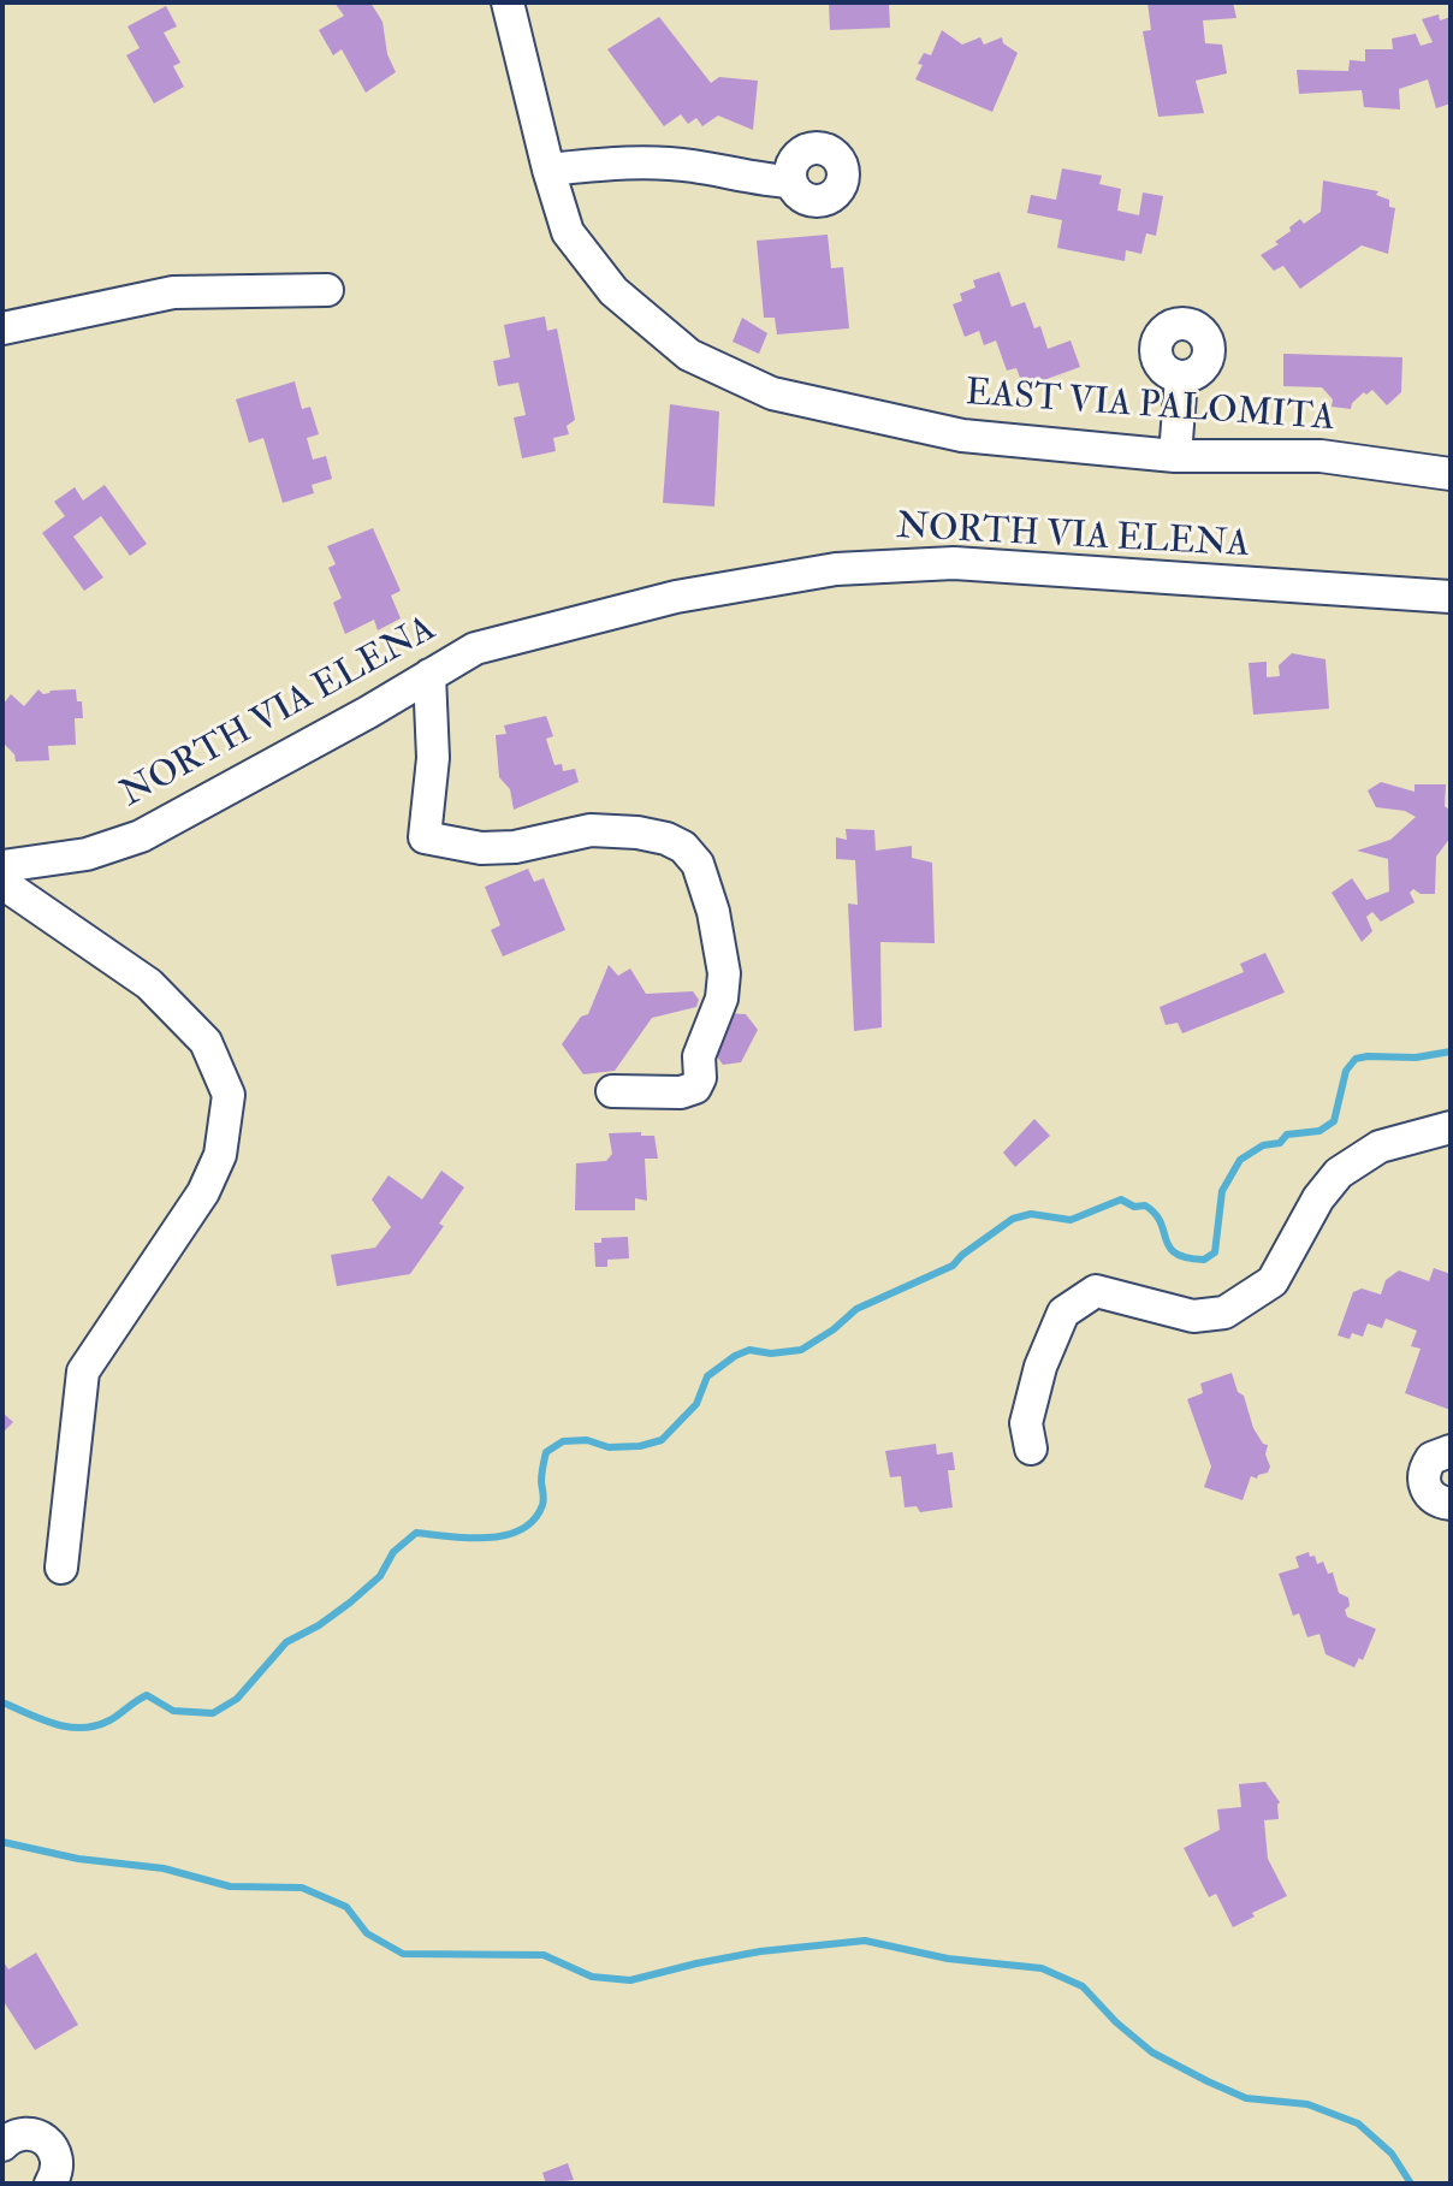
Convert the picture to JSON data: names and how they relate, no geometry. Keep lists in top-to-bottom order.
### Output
{
  "streets": {
    "street": ["EAST VIA PALOMITA", "NORTH VIA ELENA"]
  }
}
